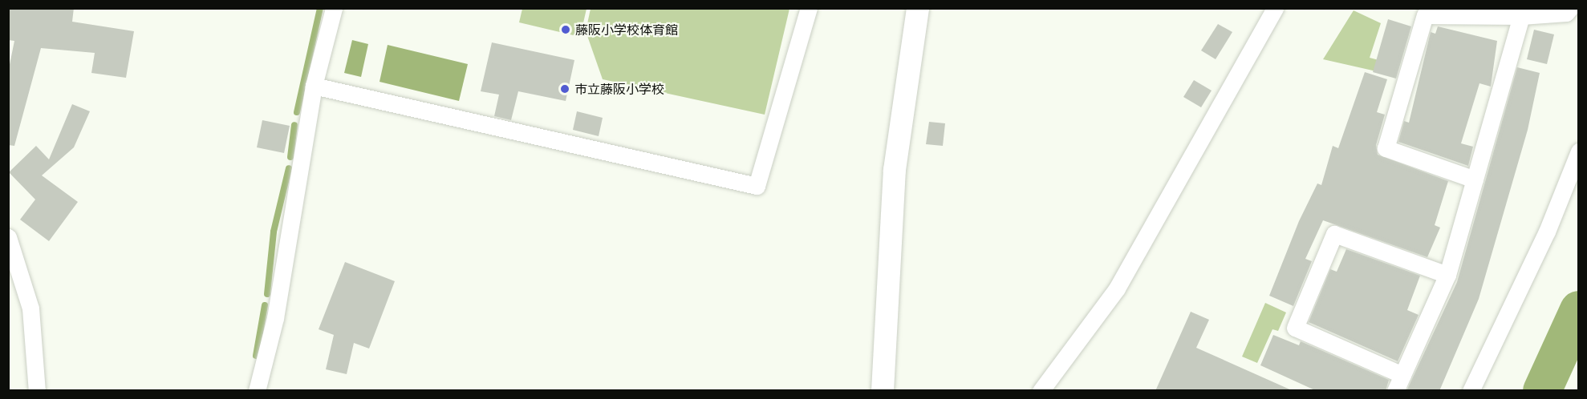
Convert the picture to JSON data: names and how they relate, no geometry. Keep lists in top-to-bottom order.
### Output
{
  "places": ["藤阪小学校体育館", "市立藤阪小学校"]
}
